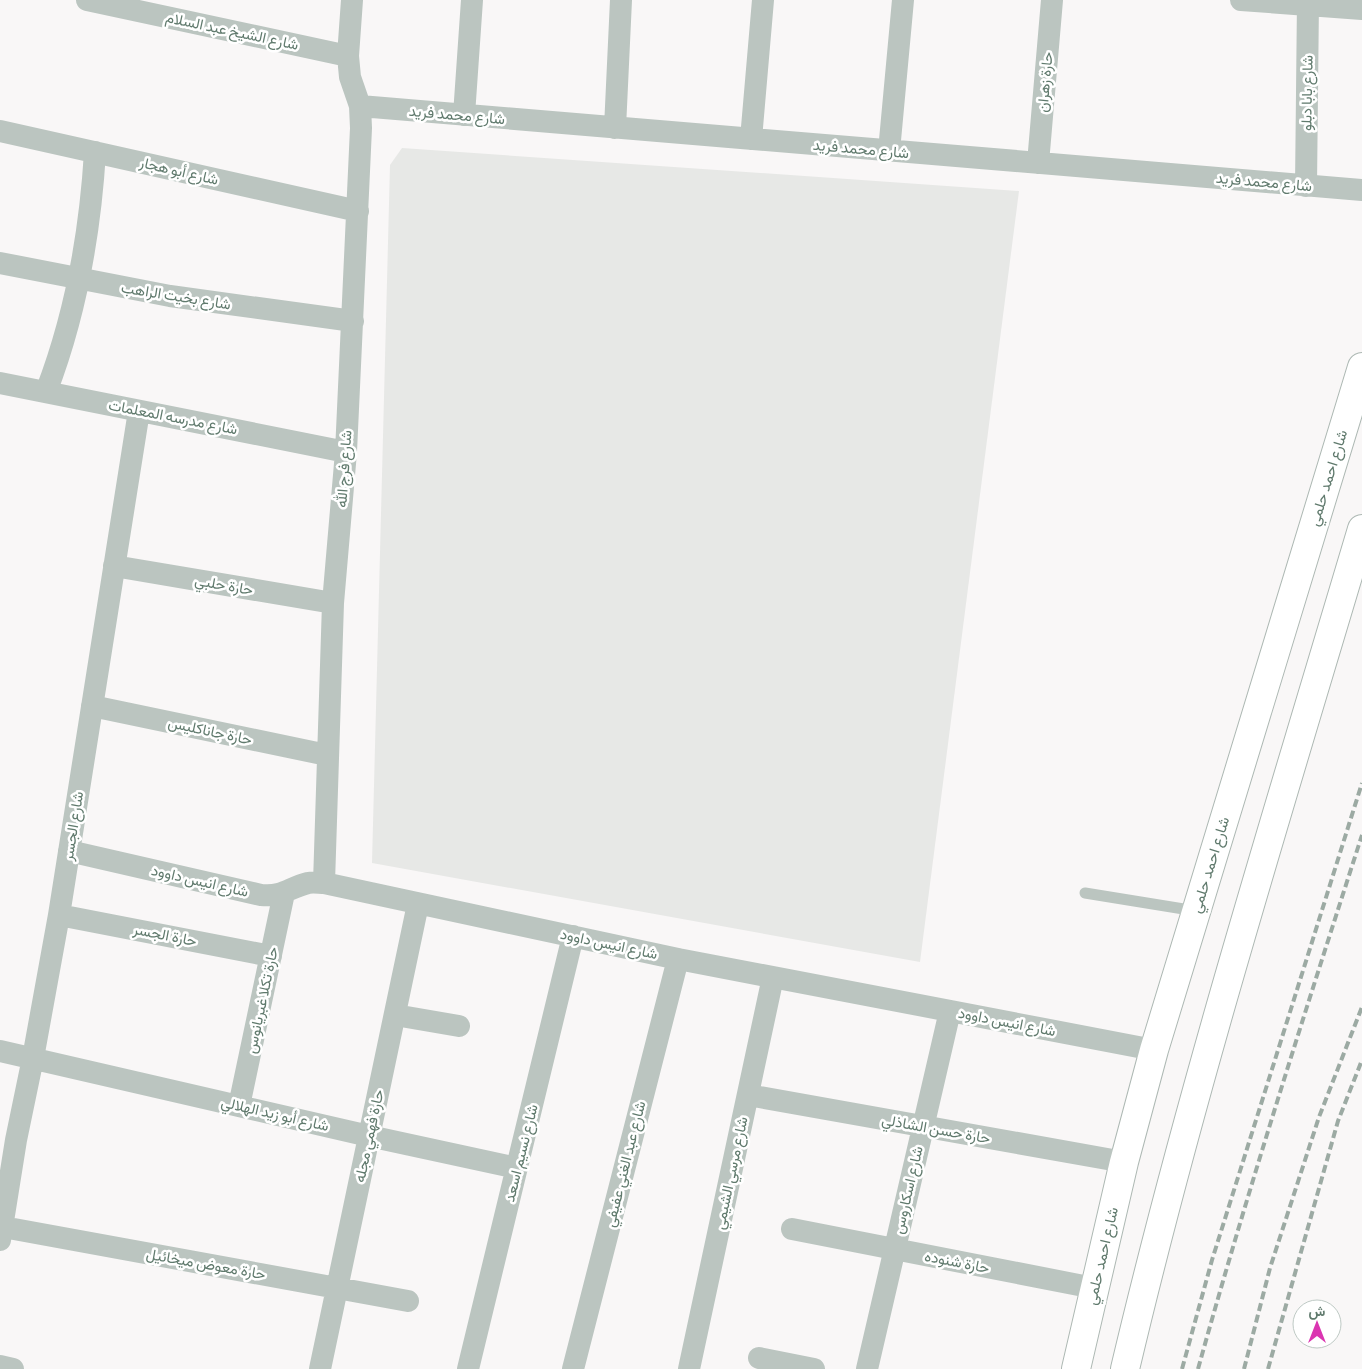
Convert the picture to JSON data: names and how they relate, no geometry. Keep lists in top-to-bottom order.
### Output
{
  "streets": {
    "main road": ["شارع احمد حلمي"],
    "street": [
      "شارع الشيخ عبد السلام",
      "حارة زهران",
      "شارع بابا دبلو",
      "شارع محمد فريد",
      "شارع أبو هجار",
      "شارع بخيت الراهب",
      "شارع مدرسه المعلمات",
      "شارع فرج الله",
      "حارة حلبي",
      "حارة جاناكليس",
      "شارع الجسر",
      "شارع انيس داوود",
      "حارة الجسر",
      "حارة تكلا غبريانوس",
      "شارع أبو زيد الهلالي",
      "حارة حسن الشاذلي",
      "حارة فهمي مجله",
      "شارع نسيم اسعد",
      "شارع عبد الغني عفيفي",
      "شارع مرسي الشيمي",
      "شارع اسكاروس",
      "حارة شنوده",
      "حارة معوض ميخائيل"
    ]
  },
  "crossings": [
    ["شارع الشيخ عبد السلام", "شارع فرج الله"],
    ["حارة زهران", "شارع محمد فريد"],
    ["شارع بابا دبلو", "شارع محمد فريد"],
    ["شارع محمد فريد", "شارع فرج الله"],
    ["شارع أبو هجار", "شارع فرج الله"],
    ["شارع بخيت الراهب", "شارع فرج الله"],
    ["شارع مدرسه المعلمات", "شارع فرج الله"],
    ["شارع مدرسه المعلمات", "شارع الجسر"],
    ["شارع فرج الله", "حارة حلبي"],
    ["شارع فرج الله", "حارة جاناكليس"],
    ["شارع فرج الله", "شارع انيس داوود"],
    ["شارع احمد حلمي", "شارع انيس داوود"],
    ["شارع احمد حلمي", "حارة حسن الشاذلي"],
    ["شارع احمد حلمي", "حارة شنوده"],
    ["حارة حلبي", "شارع الجسر"],
    ["حارة جاناكليس", "شارع الجسر"],
    ["شارع الجسر", "شارع انيس داوود"],
    ["شارع الجسر", "حارة الجسر"],
    ["شارع الجسر", "شارع أبو زيد الهلالي"],
    ["شارع الجسر", "حارة معوض ميخائيل"],
    ["شارع انيس داوود", "حارة تكلا غبريانوس"],
    ["شارع انيس داوود", "حارة فهمي مجله"],
    ["شارع انيس داوود", "شارع نسيم اسعد"],
    ["شارع انيس داوود", "شارع عبد الغني عفيفي"],
    ["شارع انيس داوود", "شارع مرسي الشيمي"],
    ["شارع انيس داوود", "شارع اسكاروس"],
    ["حارة الجسر", "حارة تكلا غبريانوس"],
    ["حارة تكلا غبريانوس", "شارع أبو زيد الهلالي"],
    ["شارع أبو زيد الهلالي", "حارة فهمي مجله"],
    ["شارع أبو زيد الهلالي", "شارع نسيم اسعد"],
    ["حارة حسن الشاذلي", "شارع مرسي الشيمي"],
    ["حارة حسن الشاذلي", "شارع اسكاروس"],
    ["حارة فهمي مجله", "حارة معوض ميخائيل"],
    ["شارع اسكاروس", "حارة شنوده"]
  ],
  "north": "top"
}
